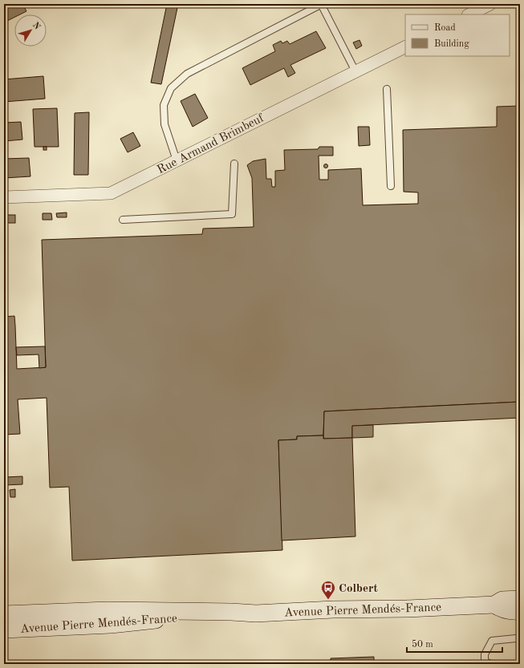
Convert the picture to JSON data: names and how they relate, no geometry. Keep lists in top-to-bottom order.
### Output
{
  "streets": {
    "main road": ["Avenue Pierre Mendés-France"],
    "street": ["Rue Armand Brimbeuf"]
  },
  "places": {
    "bus stop": ["Colbert"]
  },
  "legend": ["Road", "Building"],
  "scale_bar": "50 m",
  "north": "top right"
}
